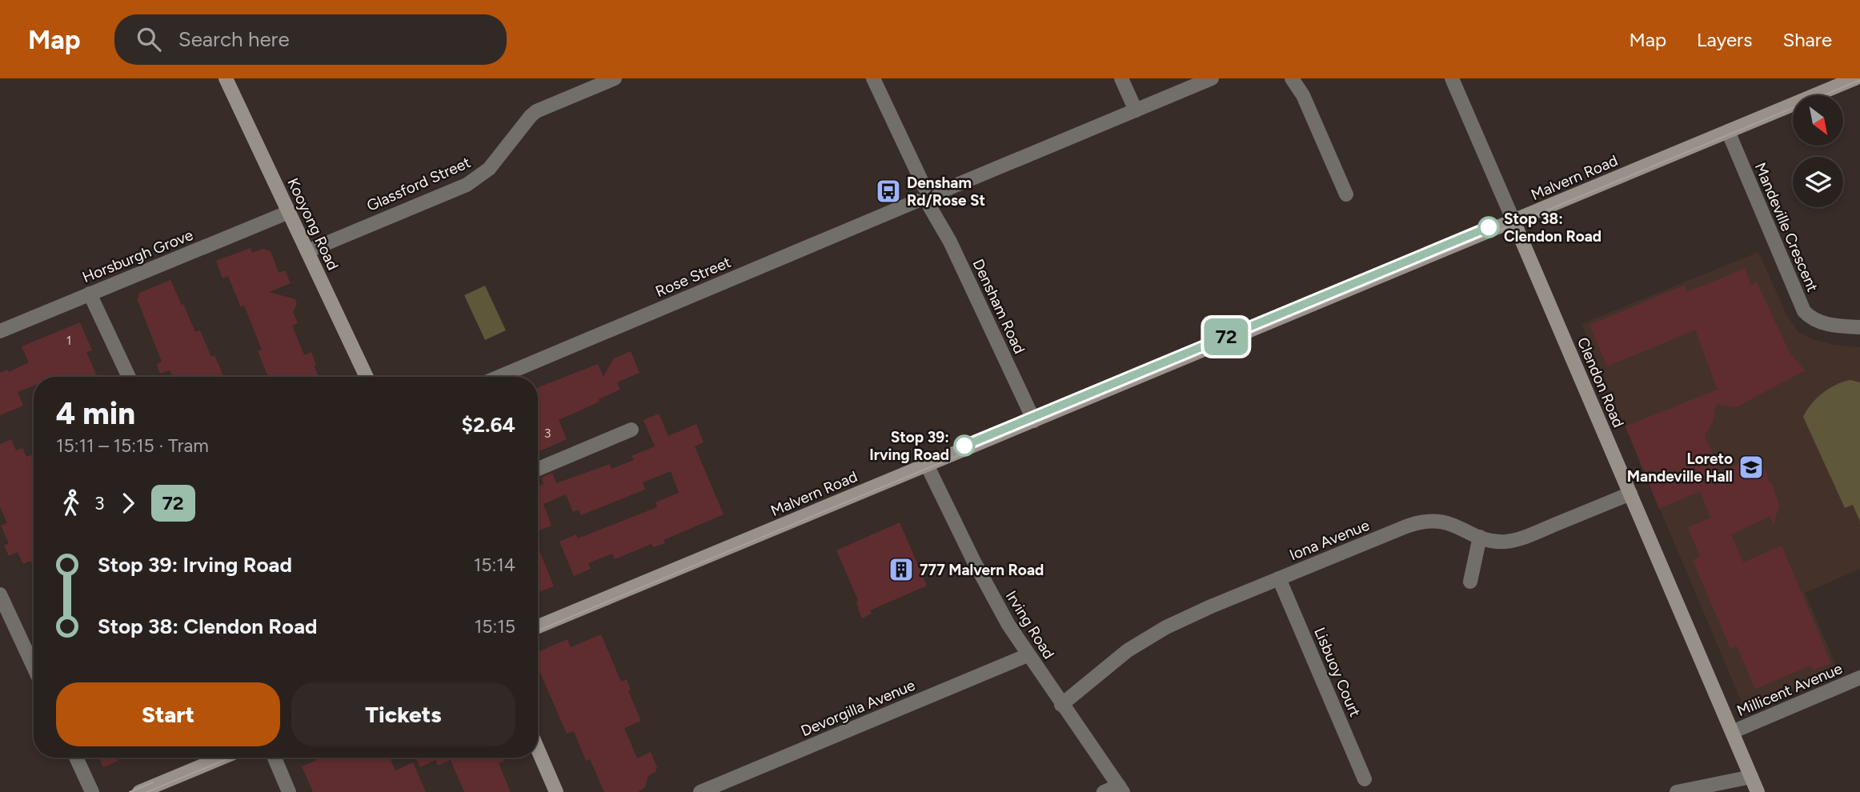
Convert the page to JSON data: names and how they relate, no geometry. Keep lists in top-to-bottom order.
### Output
{
  "streets": {
    "main road": ["Malvern Road", "Kooyong Road", "Clendon Road"],
    "street": [
      "Glassford Street",
      "Mandeville Crescent",
      "Horsburgh Grove",
      "Rose Street",
      "Densham Road",
      "Iona Avenue",
      "Irving Road",
      "Lisbuoy Court",
      "Millicent Avenue",
      "Devorgilla Avenue"
    ]
  },
  "crossings": [
    ["Malvern Road", "Mandeville Crescent"],
    ["Malvern Road", "Densham Road"],
    ["Malvern Road", "Clendon Road"],
    ["Malvern Road", "Irving Road"],
    ["Glassford Street", "Kooyong Road"],
    ["Kooyong Road", "Horsburgh Grove"],
    ["Rose Street", "Densham Road"],
    ["Clendon Road", "Iona Avenue"],
    ["Clendon Road", "Millicent Avenue"],
    ["Iona Avenue", "Irving Road"],
    ["Iona Avenue", "Lisbuoy Court"],
    ["Irving Road", "Devorgilla Avenue"]
  ],
  "places": {
    "bus stop": ["Densham Rd/Rose St"],
    "other": ["Stop 38: Clendon Road", "Stop 39: Irving Road"],
    "school or university": ["Loreto Mandeville Hall"],
    "building": ["777 Malvern Road"]
  },
  "lines": ["tram line 72"],
  "house_numbers": ["1", "3"],
  "north": "bottom right",
  "page": {
    "header": "Map",
    "search": "Search here",
    "nav": ["Map", "Layers", "Share"],
    "on_map": "72",
    "heading": ["4 min", "15:11 – 15:15 · Tram", "$2.64"],
    "legs": ["3", "72"],
    "list": [
      {
        "name": "Stop 39: Irving Road",
        "value": "15:14"
      },
      {
        "name": "Stop 38: Clendon Road",
        "value": "15:15"
      }
    ],
    "buttons": ["Start", "Tickets"]
  }
}
